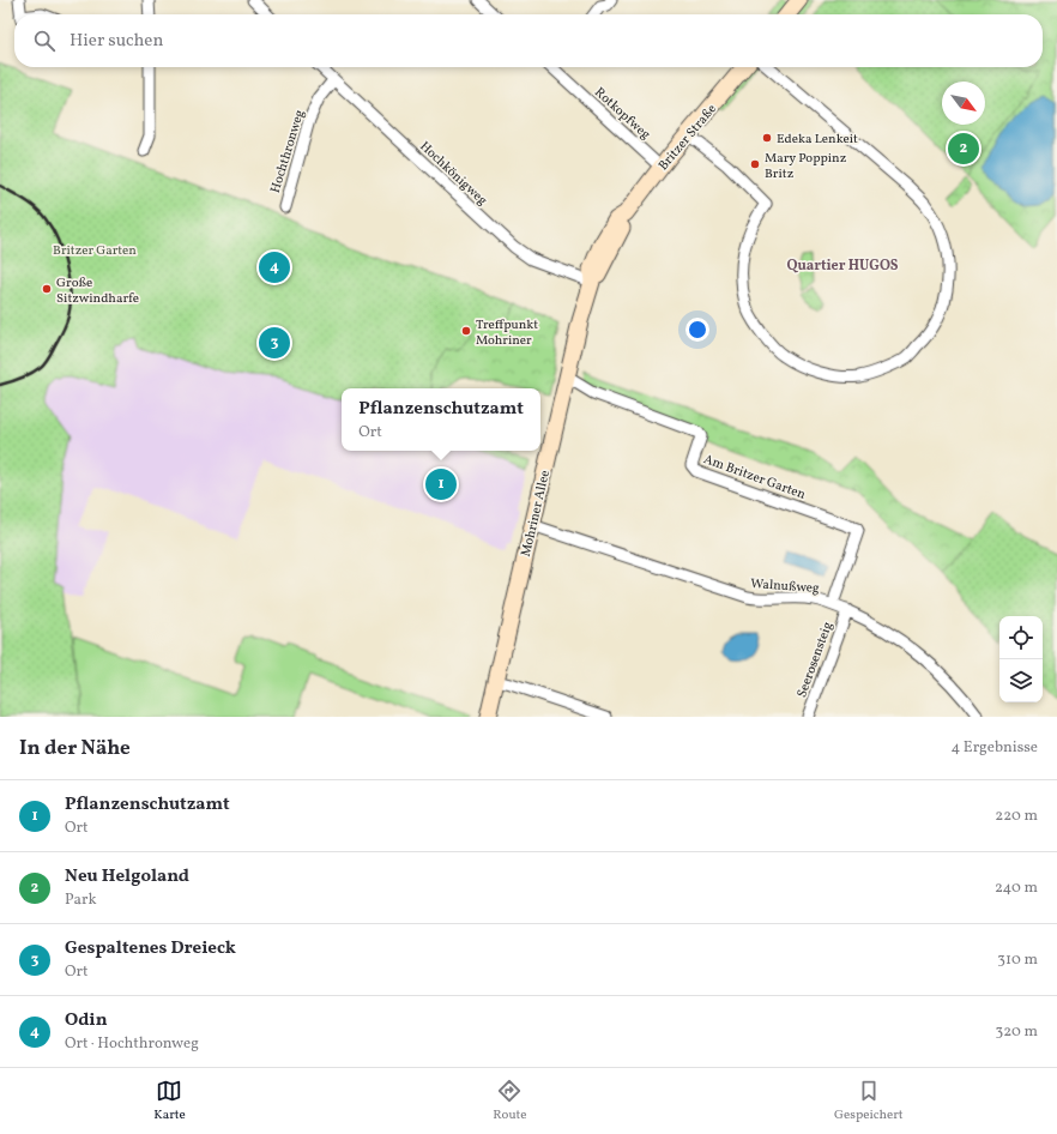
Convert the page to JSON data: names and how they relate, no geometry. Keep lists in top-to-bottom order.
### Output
{
  "streets": {
    "main road": ["Britzer Straße", "Mohriner Allee"],
    "street": [
      "Rotkopfweg",
      "Hochthronweg",
      "Hochkönigweg",
      "Am Britzer Garten",
      "Walnußweg",
      "Seerosensteig"
    ]
  },
  "crossings": [
    ["Rotkopfweg", "Britzer Straße"],
    ["Britzer Straße", "Hochkönigweg"],
    ["Britzer Straße", "Mohriner Allee"],
    ["Hochthronweg", "Hochkönigweg"],
    ["Hochkönigweg", "Mohriner Allee"],
    ["Am Britzer Garten", "Mohriner Allee"],
    ["Mohriner Allee", "Walnußweg"],
    ["Walnußweg", "Seerosensteig"]
  ],
  "districts": ["Quartier HUGOS"],
  "parks": ["Britzer Garten"],
  "places": [
    "Edeka Lenkeit",
    "Mary Poppinz Britz",
    "Große Sitzwindharfe",
    "Treffpunkt Mohriner"
  ],
  "north": "bottom right",
  "page": {
    "search": "Hier suchen",
    "pins": [
      "2",
      "4",
      "3",
      "1"
    ],
    "popup": ["Pflanzenschutzamt", "Ort"],
    "heading": ["In der Nähe", "4 Ergebnisse"],
    "list": [
      {
        "mark": "1",
        "name": "Pflanzenschutzamt",
        "note": "Ort",
        "value": "220 m"
      },
      {
        "mark": "2",
        "name": "Neu Helgoland",
        "note": "Park",
        "value": "240 m"
      },
      {
        "mark": "3",
        "name": "Gespaltenes Dreieck",
        "note": "Ort",
        "value": "310 m"
      },
      {
        "mark": "4",
        "name": "Odin",
        "note": "Ort · Hochthronweg",
        "value": "320 m"
      }
    ],
    "nav": ["Karte", "Route", "Gespeichert"]
  }
}
